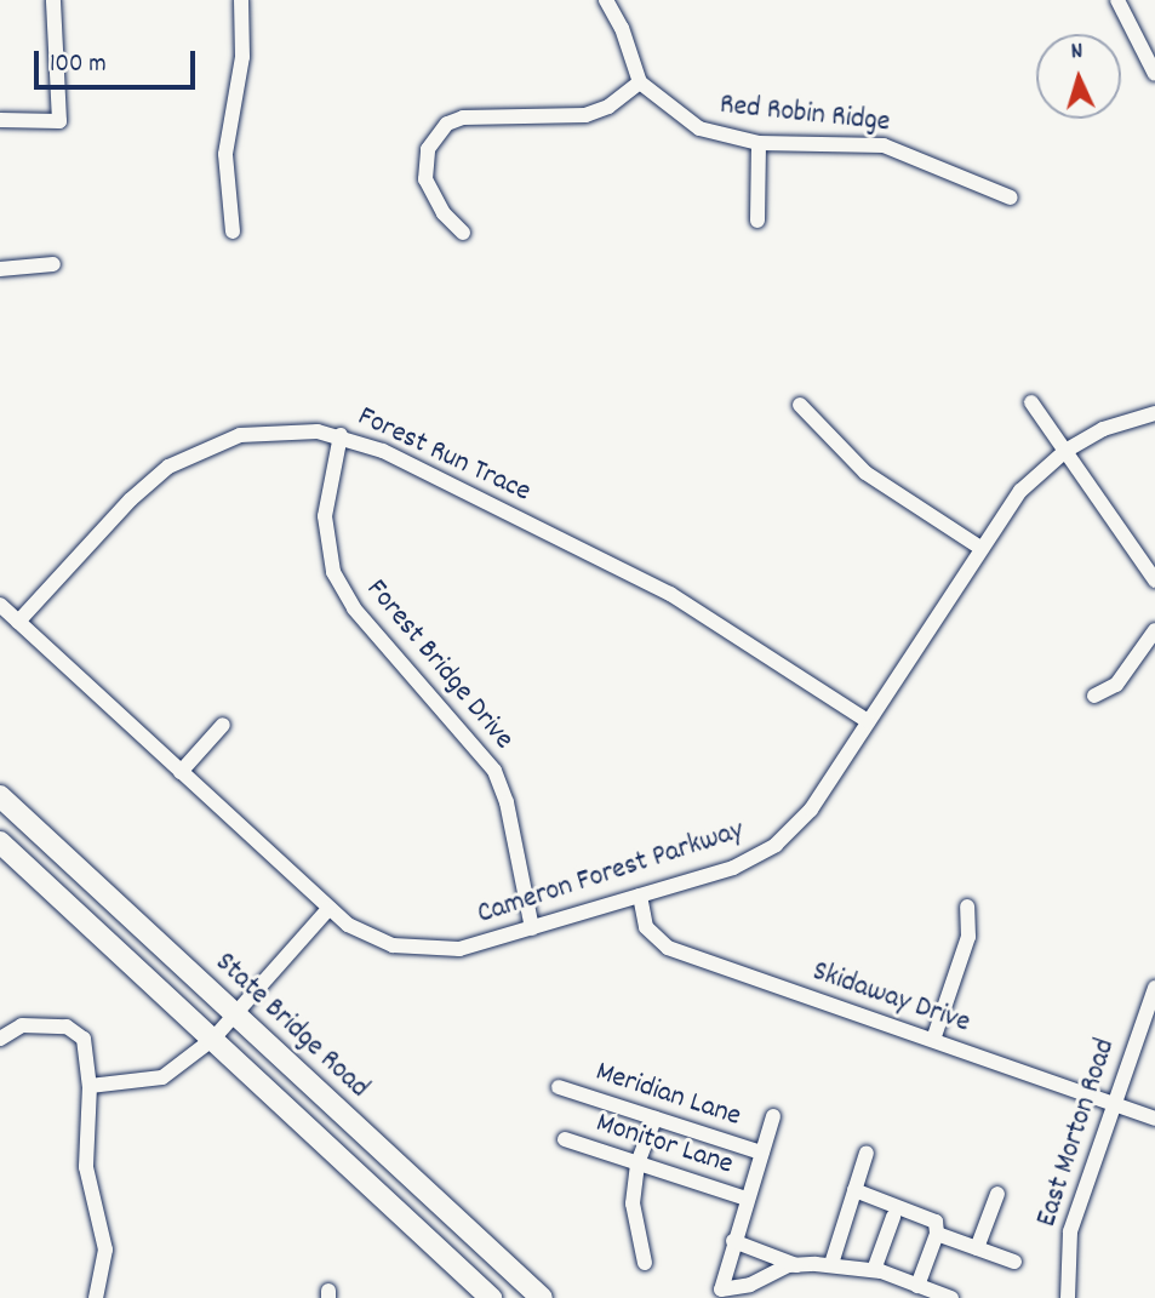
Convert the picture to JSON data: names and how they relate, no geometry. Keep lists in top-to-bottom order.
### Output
{
  "streets": {
    "highway": ["State Bridge Road"],
    "street": [
      "Red Robin Ridge",
      "Forest Run Trace",
      "Forest Bridge Drive",
      "Cameron Forest Parkway",
      "Skidaway Drive",
      "Meridian Lane",
      "East Morton Road",
      "Monitor Lane"
    ]
  },
  "crossings": [
    ["Forest Run Trace", "Forest Bridge Drive"],
    ["Forest Run Trace", "Cameron Forest Parkway"],
    ["Forest Bridge Drive", "Cameron Forest Parkway"],
    ["Cameron Forest Parkway", "Skidaway Drive"],
    ["Skidaway Drive", "East Morton Road"]
  ],
  "scale_bar": "100 m",
  "north": "top"
}
